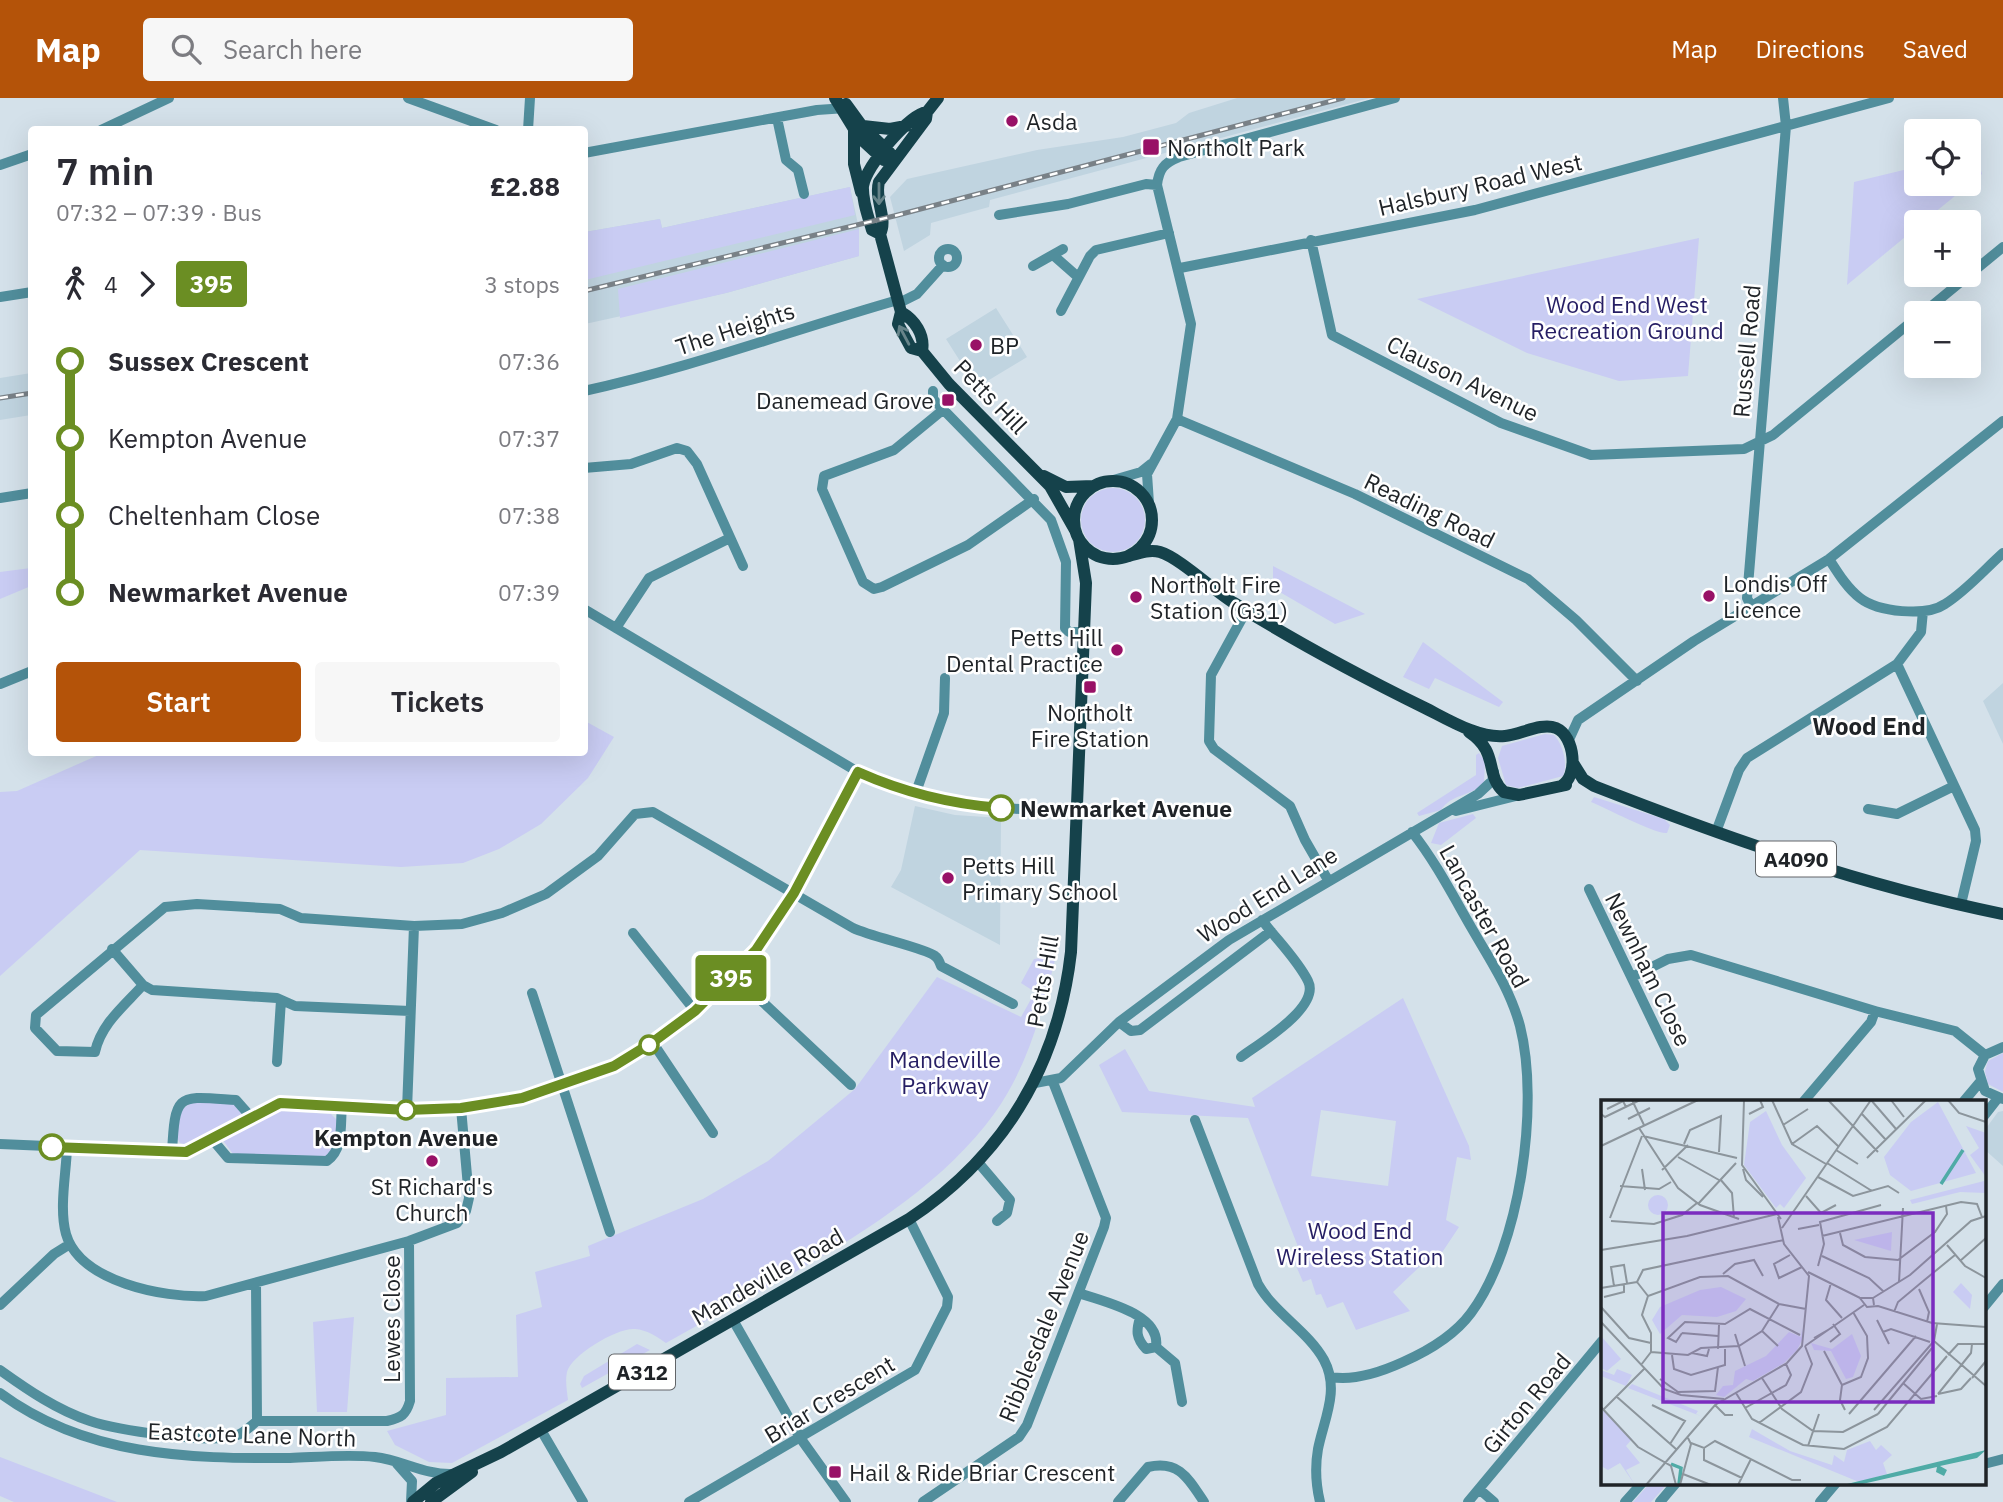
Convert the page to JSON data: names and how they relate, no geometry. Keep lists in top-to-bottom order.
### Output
{
  "streets": {
    "main road": [
      "Petts Hill",
      "A4090",
      "Wood End Lane",
      "Mandeville Road",
      "A312"
    ],
    "street": [
      "Halsbury Road West",
      "The Heights",
      "Russell Road",
      "Clauson Avenue",
      "Reading Road",
      "Lancaster Road",
      "Newnham Close",
      "Lewes Close",
      "Ribblesdale Avenue",
      "Briar Crescent",
      "Girton Road",
      "Eastcote Lane North"
    ]
  },
  "crossings": [
    ["Halsbury Road West", "Russell Road"],
    ["Halsbury Road West", "Clauson Avenue"],
    ["The Heights", "Petts Hill"],
    ["Russell Road", "Clauson Avenue"],
    ["Petts Hill", "Mandeville Road"],
    ["Petts Hill", "A312"],
    ["A4090", "Wood End Lane"],
    ["Wood End Lane", "Lancaster Road"],
    ["Wood End Lane", "Ribblesdale Avenue"],
    ["Mandeville Road", "Briar Crescent"],
    ["Mandeville Road", "Eastcote Lane North"]
  ],
  "districts": ["Wood End"],
  "parks": ["Wood End West Recreation Ground", "Mandeville Parkway", "Wood End Wireless Station"],
  "places": {
    "other": [
      "Asda",
      "BP",
      "Londis Off Licence",
      "Northolt Fire Station (G31)",
      "Petts Hill Dental Practice",
      "Newmarket Avenue",
      "Petts Hill Primary School",
      "Kempton Avenue",
      "St Richard's Church"
    ],
    "transit": [
      "Northolt Park",
      "Danemead Grove",
      "Northolt Fire Station",
      "Hail & Ride Briar Crescent"
    ]
  },
  "lines": ["bus line 395"],
  "page": {
    "header": "Map",
    "search": "Search here",
    "nav": ["Map", "Directions", "Saved"],
    "on_map": "395",
    "map_buttons": ["+", "−"],
    "heading": ["7 min", "07:32 – 07:39 · Bus", "£2.88"],
    "legs": ["4", "395", "3 stops"],
    "list": [
      {
        "name": "Sussex Crescent",
        "value": "07:36"
      },
      {
        "name": "Kempton Avenue",
        "value": "07:37"
      },
      {
        "name": "Cheltenham Close",
        "value": "07:38"
      },
      {
        "name": "Newmarket Avenue",
        "value": "07:39"
      }
    ],
    "buttons": ["Start", "Tickets"]
  }
}
